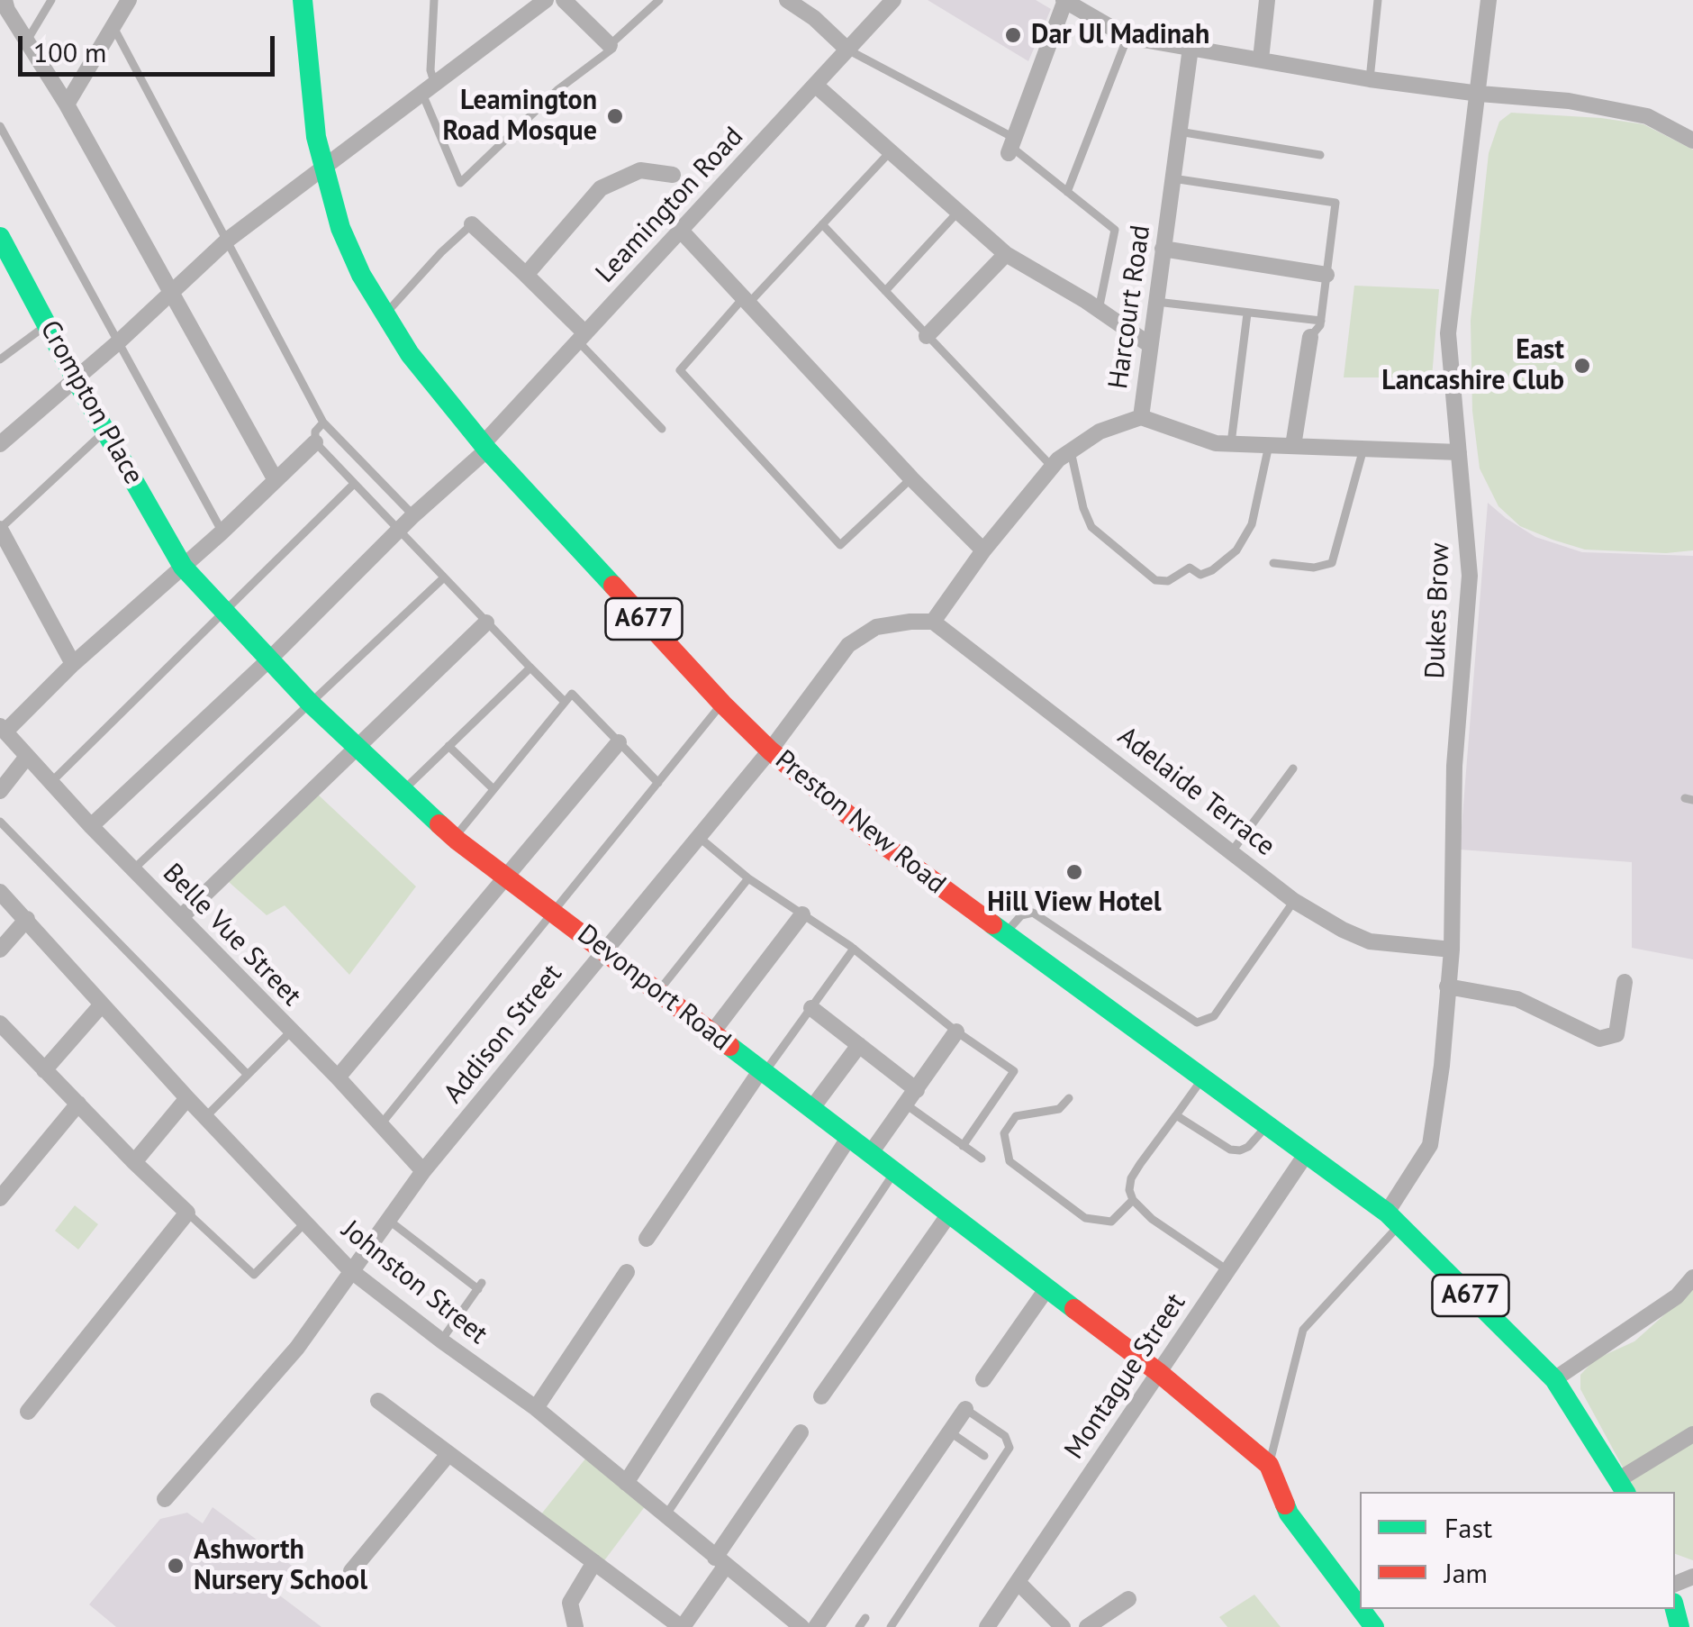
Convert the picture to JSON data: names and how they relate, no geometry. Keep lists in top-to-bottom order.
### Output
{
  "streets": {
    "main road": [
      "Crompton Place",
      "A677",
      "Preston New Road",
      "Devonport Road"
    ],
    "street": [
      "Leamington Road",
      "Harcourt Road",
      "Dukes Brow",
      "Adelaide Terrace",
      "Belle Vue Street",
      "Addison Street",
      "Johnston Street",
      "Montague Street"
    ]
  },
  "crossings": [
    ["Leamington Road", "Preston New Road"],
    ["Leamington Road", "Belle Vue Street"],
    ["Leamington Road", "Devonport Road"],
    ["Crompton Place", "Devonport Road"],
    ["Dukes Brow", "Adelaide Terrace"],
    ["Dukes Brow", "Preston New Road"],
    ["Preston New Road", "Addison Street"],
    ["Preston New Road", "Montague Street"],
    ["Belle Vue Street", "Addison Street"],
    ["Devonport Road", "Addison Street"],
    ["Devonport Road", "Montague Street"],
    ["Addison Street", "Johnston Street"]
  ],
  "places": [
    "Dar Ul Madinah",
    "Leamington Road Mosque",
    "East Lancashire Club",
    "Hill View Hotel",
    "Ashworth Nursery School"
  ],
  "legend": ["Fast", "Jam"],
  "scale_bar": "100 m"
}
